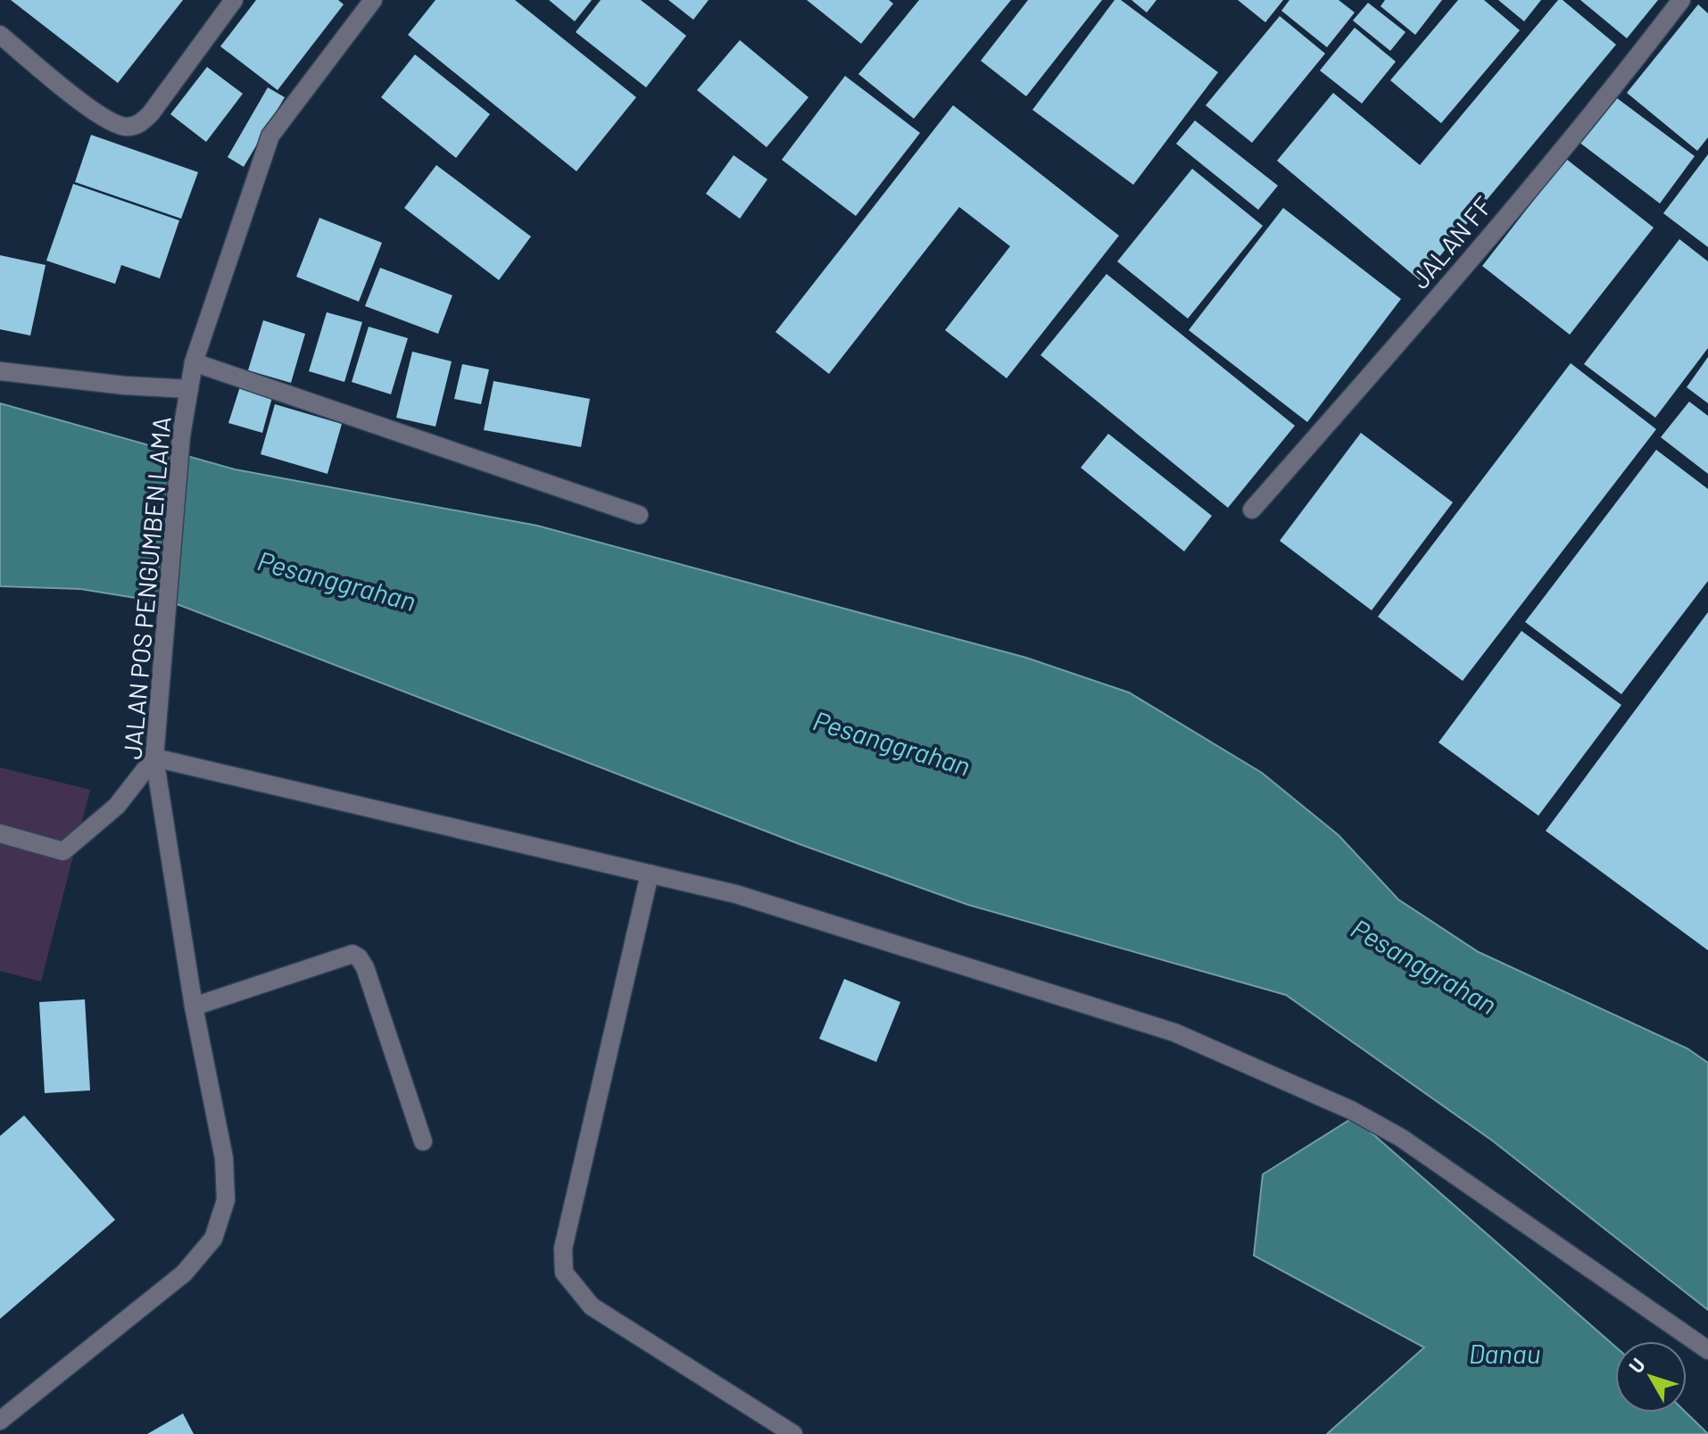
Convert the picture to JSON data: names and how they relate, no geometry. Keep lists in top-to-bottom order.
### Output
{
  "streets": {
    "street": ["JALAN FF", "JALAN POS PENGUMBEN LAMA"]
  },
  "water": ["Pesanggrahan", "Danau"],
  "north": "top left"
}
